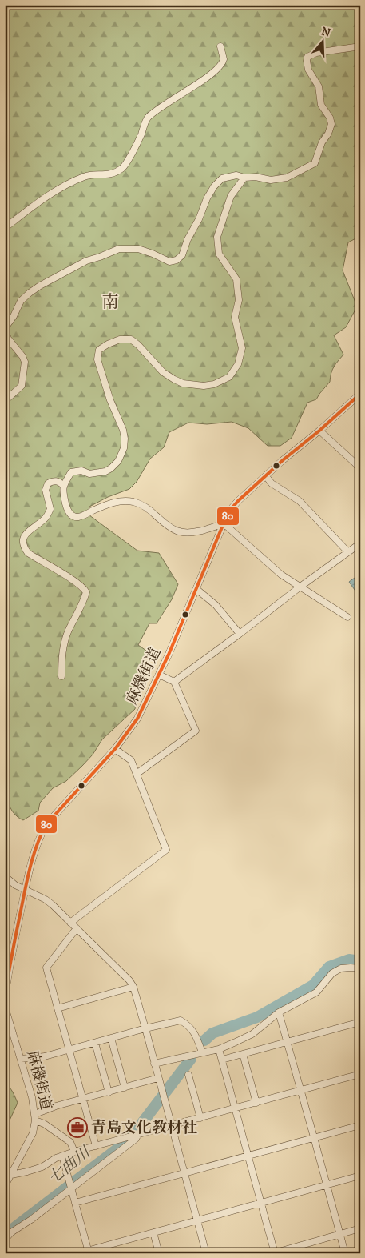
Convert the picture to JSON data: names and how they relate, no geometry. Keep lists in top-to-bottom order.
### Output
{
  "streets": {
    "street": ["麻機街道"]
  },
  "districts": ["南"],
  "water": ["七曲川"],
  "places": {
    "office": ["青島文化教材社"]
  },
  "lines": ["transit line 80"],
  "north": "top"
}
